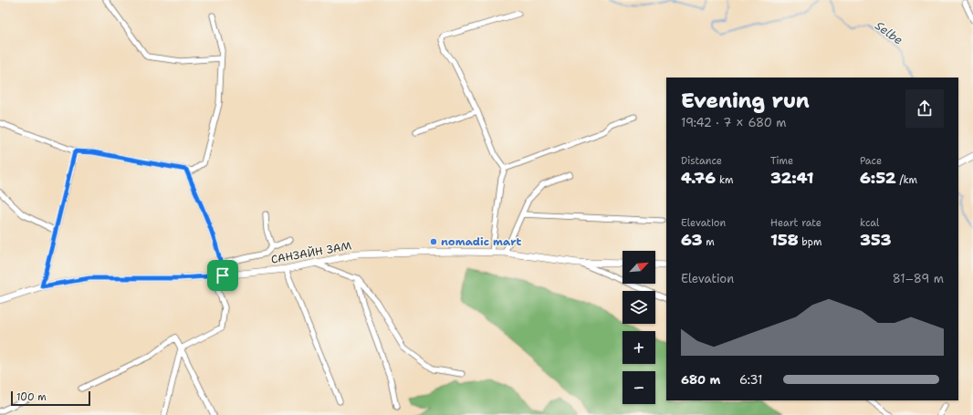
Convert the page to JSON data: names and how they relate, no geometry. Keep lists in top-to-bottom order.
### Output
{
  "streets": {
    "main road": ["САНЗАЙН ЗАМ"]
  },
  "water": ["Selbe"],
  "places": ["nomadic mart"],
  "scale_bar": "100 m",
  "north": "top right",
  "page": {
    "heading": ["Evening run", "19:42 · 7 × 680 m"],
    "stats": [
      ["Distance", "4.76 km"],
      ["Time", "32:41"],
      ["Pace", "6:52 /km"],
      ["Elevation", "63 m"],
      ["Heart rate", "158 bpm"],
      ["kcal", "353"]
    ],
    "map_buttons": ["+", "−"],
    "chart": ["Elevation", "81–89 m"],
    "list": [
      {
        "name": "680 m",
        "note": "6:31"
      }
    ],
    "scale": "100 m"
  }
}
